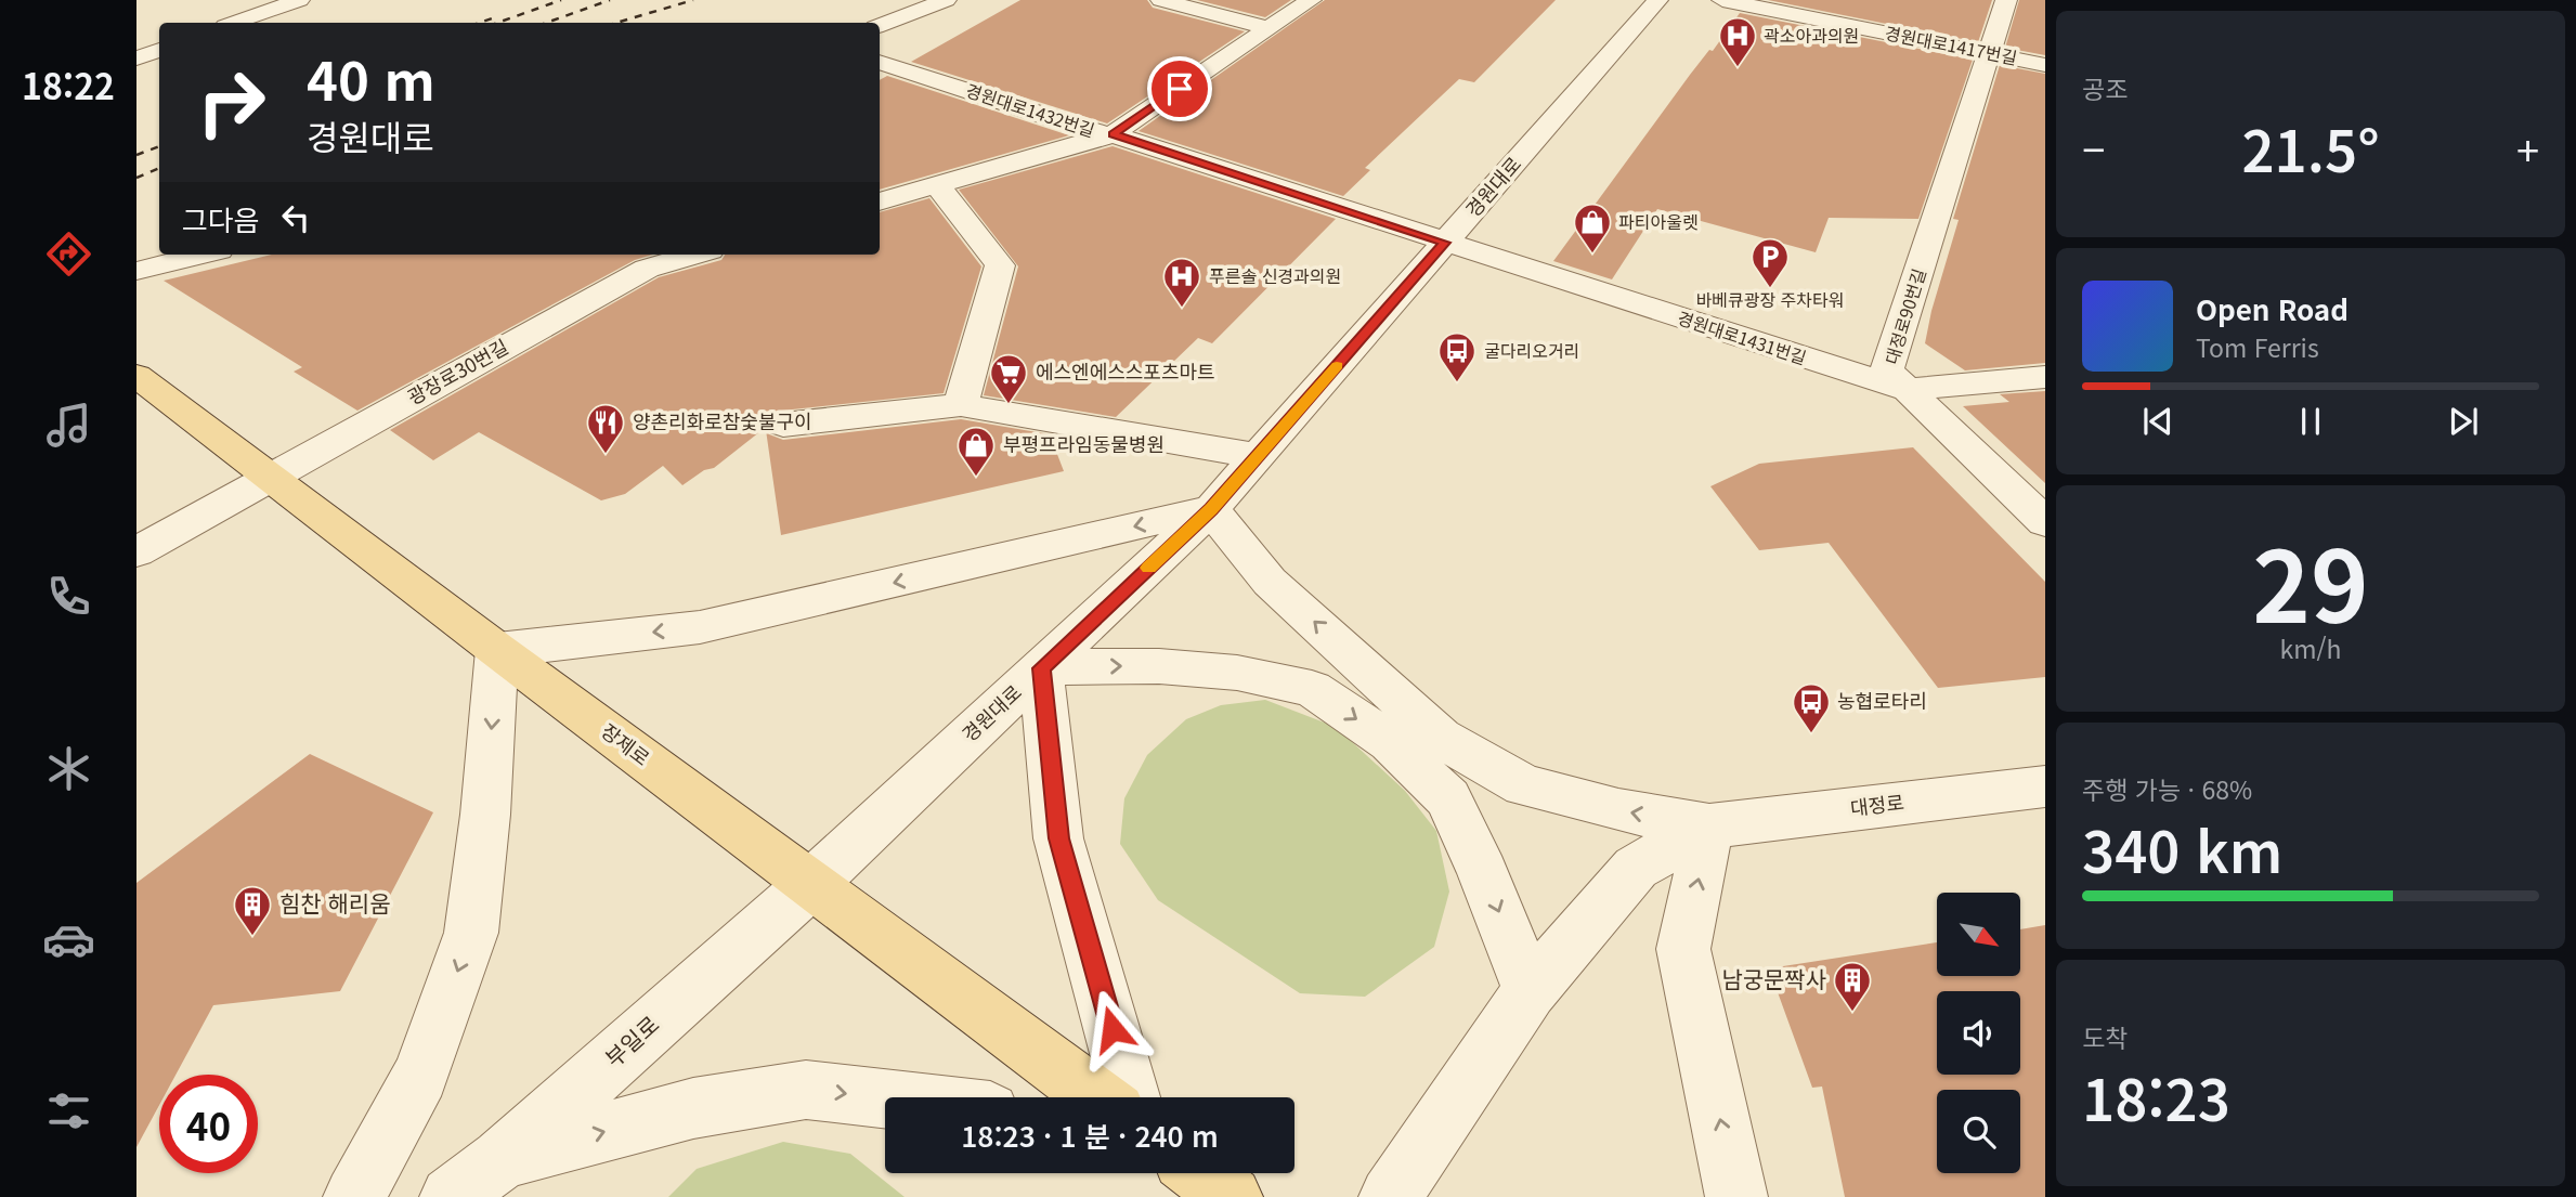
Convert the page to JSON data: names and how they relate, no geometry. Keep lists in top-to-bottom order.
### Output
{
  "streets": {
    "main road": ["장제로"],
    "street": [
      "경원대로1417번길",
      "경원대로1432번길",
      "경원대로",
      "대정로90번길",
      "경원대로1431번길",
      "광장로30번길",
      "대정로",
      "부일로"
    ]
  },
  "crossings": [
    ["경원대로1417번길", "대정로90번길"],
    ["경원대로1432번길", "경원대로"],
    ["경원대로1432번길", "경원대로1431번길"],
    ["경원대로", "경원대로1431번길"],
    ["경원대로", "장제로"],
    ["경원대로", "부일로"],
    ["대정로90번길", "경원대로1431번길"],
    ["광장로30번길", "장제로"],
    ["장제로", "부일로"]
  ],
  "places": {
    "hospital": ["곽소아과의원", "푸른솔 신경과의원"],
    "shop": ["파티아울렛", "부평프라임동물병원"],
    "parking": ["바베큐광장 주차타워"],
    "bus stop": ["굴다리오거리", "농협로타리"],
    "supermarket": ["에스엔에스스포츠마트"],
    "restaurant": ["양촌리화로참숯불구이"],
    "building": ["힘찬 해리움", "남궁문짝사"]
  },
  "north": "bottom right",
  "page": {
    "tabs": "18:22",
    "tile": [
      "공조",
      ["29", "km/h"],
      ["주행 가능 · 68%", "340 km"],
      ["도착", "18:23"]
    ],
    "turn": ["40 m", "경원대로"],
    "heat": ["−", "21.5°", "+"],
    "then": "그다음",
    "song": ["Open Road", "Tom Ferris"],
    "limit": "40",
    "trip": "18:23 · 1 분 · 240 m"
  }
}
